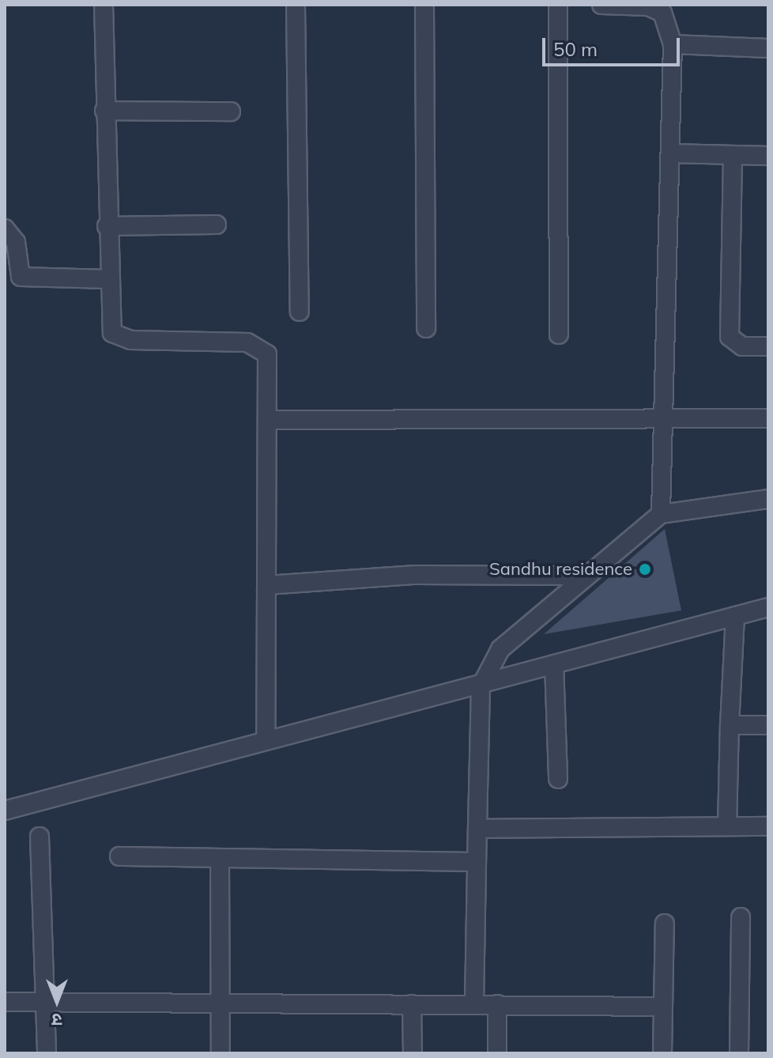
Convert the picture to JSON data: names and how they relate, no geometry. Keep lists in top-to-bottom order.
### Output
{
  "places": ["Sandhu residence"],
  "scale_bar": "50 m",
  "north": "bottom"
}
